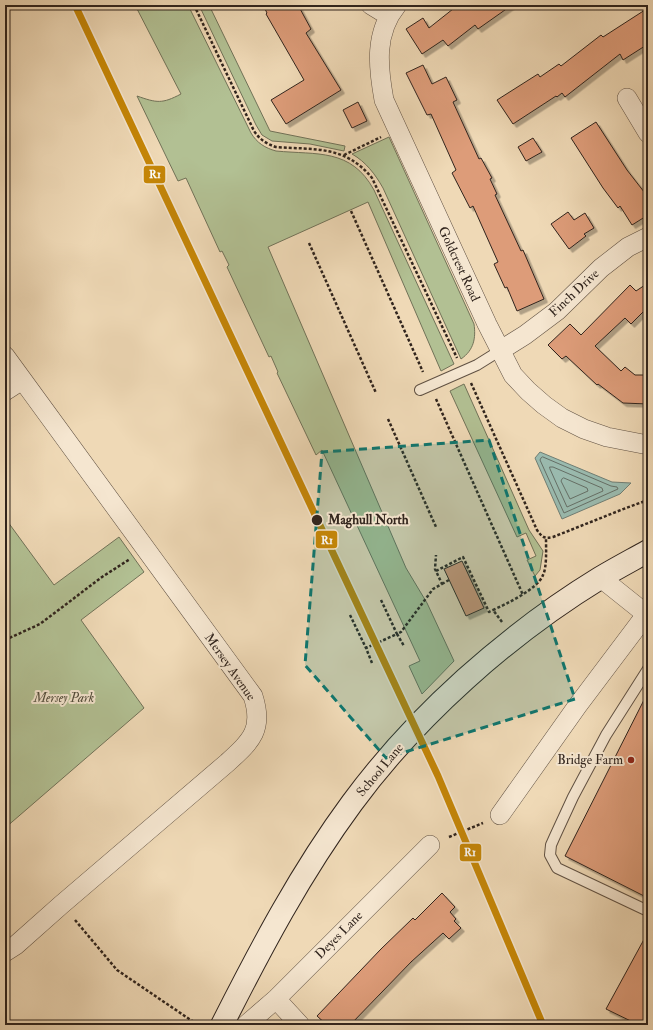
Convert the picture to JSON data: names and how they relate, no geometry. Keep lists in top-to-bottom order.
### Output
{
  "streets": {
    "street": [
      "Goldcrest Road",
      "Finch Drive",
      "Mersey Avenue",
      "School Lane",
      "Deyes Lane"
    ]
  },
  "crossings": [
    ["Goldcrest Road", "Finch Drive"]
  ],
  "parks": ["Mersey Park"],
  "places": ["Maghull North", "Bridge Farm"],
  "lines": ["transit line R1"]
}
